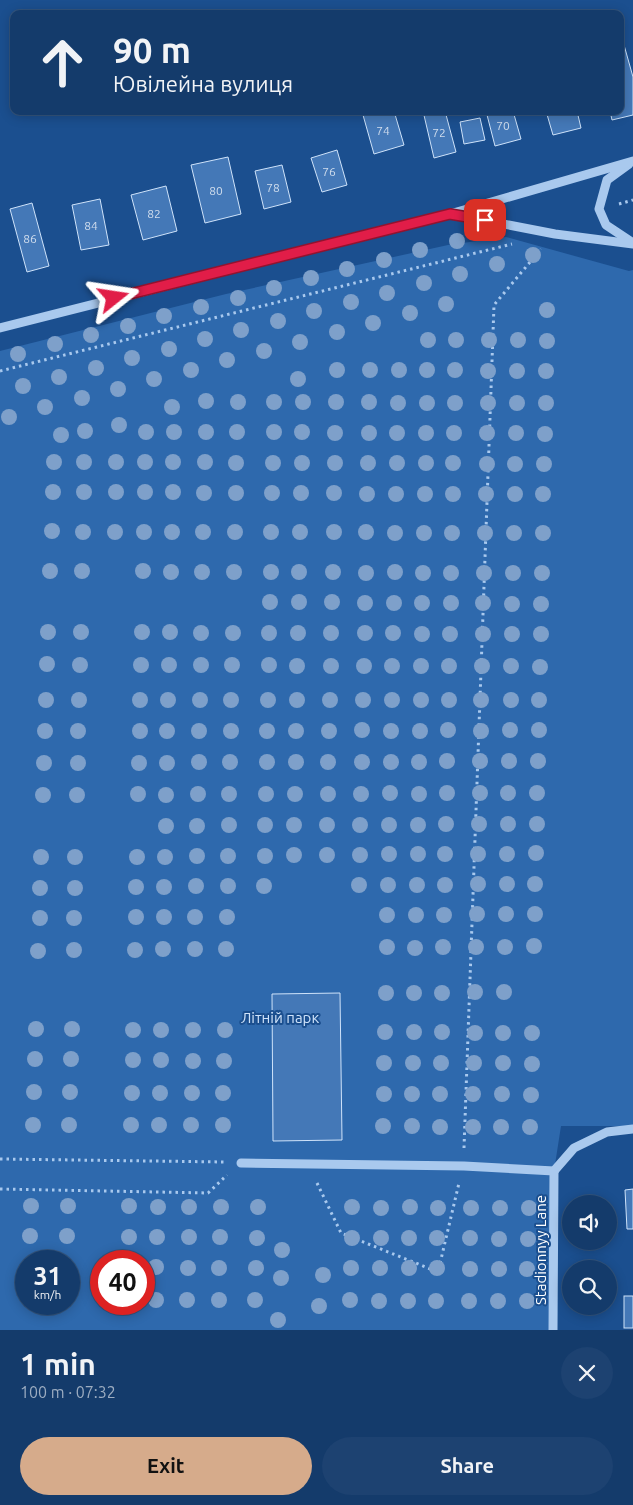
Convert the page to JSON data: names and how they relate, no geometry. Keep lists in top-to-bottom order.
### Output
{
  "streets": {
    "street": ["Stadionnyy Lane"]
  },
  "parks": ["Літній парк"],
  "house_numbers": [
    "70",
    "74",
    "72",
    "76",
    "78",
    "80",
    "82",
    "84",
    "86"
  ],
  "page": {
    "turn": ["90 m", "Ювілейна вулиця"],
    "speed": "31 km/h",
    "limit": "40",
    "heading": ["1 min", "100 m · 07:32"],
    "buttons": ["Exit", "Share"]
  }
}
